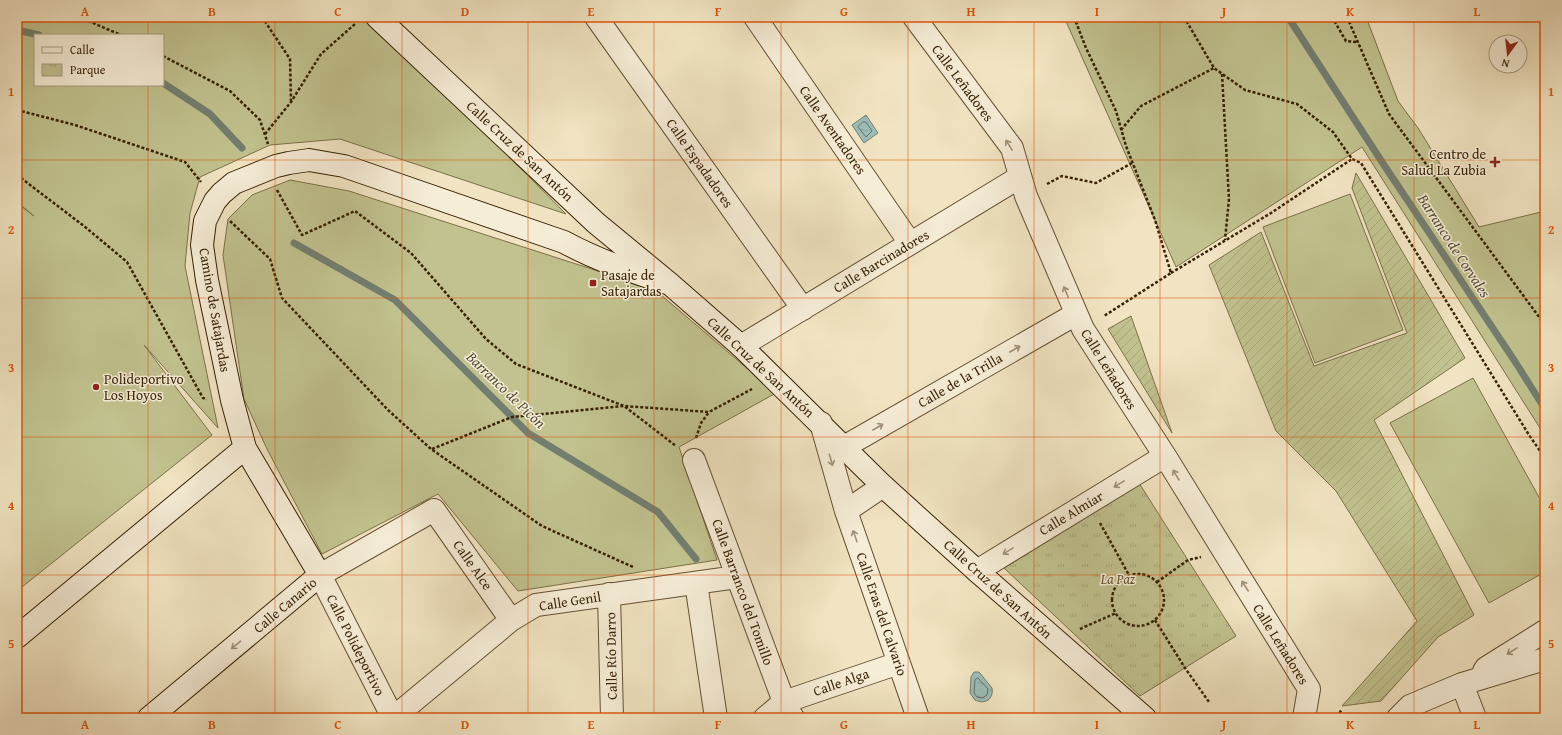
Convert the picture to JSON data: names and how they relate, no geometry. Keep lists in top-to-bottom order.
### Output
{
  "streets": {
    "street": [
      "Calle Leñadores",
      "Calle Aventadores",
      "Calle Cruz de San Antón",
      "Calle Espadadores",
      "Calle Barcinadores",
      "Camino de Satajardas",
      "Calle de la Trilla",
      "Calle Almiar",
      "Calle Alce",
      "Calle Barranco del Tomillo",
      "Calle Genil",
      "Calle Canario",
      "Calle Eras del Calvario",
      "Calle Polideportivo",
      "Calle Río Darro",
      "Calle Alga"
    ]
  },
  "crossings": [
    ["Calle Leñadores", "Calle Barcinadores"],
    ["Calle Leñadores", "Calle de la Trilla"],
    ["Calle Leñadores", "Calle Almiar"],
    ["Calle Aventadores", "Calle Barcinadores"],
    ["Calle Cruz de San Antón", "Calle Barcinadores"],
    ["Calle Cruz de San Antón", "Camino de Satajardas"],
    ["Calle Cruz de San Antón", "Calle de la Trilla"],
    ["Calle Cruz de San Antón", "Calle Almiar"],
    ["Calle Cruz de San Antón", "Calle Eras del Calvario"],
    ["Calle Espadadores", "Calle Barcinadores"],
    ["Camino de Satajardas", "Calle Polideportivo"],
    ["Calle Alce", "Calle Genil"],
    ["Calle Alce", "Calle Canario"],
    ["Calle Barranco del Tomillo", "Calle Genil"],
    ["Calle Barranco del Tomillo", "Calle Alga"],
    ["Calle Genil", "Calle Polideportivo"],
    ["Calle Genil", "Calle Río Darro"],
    ["Calle Canario", "Calle Polideportivo"],
    ["Calle Eras del Calvario", "Calle Alga"]
  ],
  "one_way": ["Calle Leñadores", "Calle de la Trilla", "Calle Almiar"],
  "water": ["Barranco de Corvales", "Barranco de Picón"],
  "parks": ["La Paz"],
  "places": {
    "health": ["Centro de Salud La Zubia"],
    "transit": ["Pasaje de Satajardas"],
    "other": ["Polideportivo Los Hoyos"]
  },
  "legend": ["Calle", "Parque"],
  "north": "bottom",
  "grid": {
    "columns": [
      "A",
      "B",
      "C",
      "D",
      "E",
      "F",
      "G",
      "H",
      "I",
      "J",
      "K",
      "L"
    ],
    "rows": [
      "1",
      "2",
      "3",
      "4",
      "5"
    ]
  }
}
